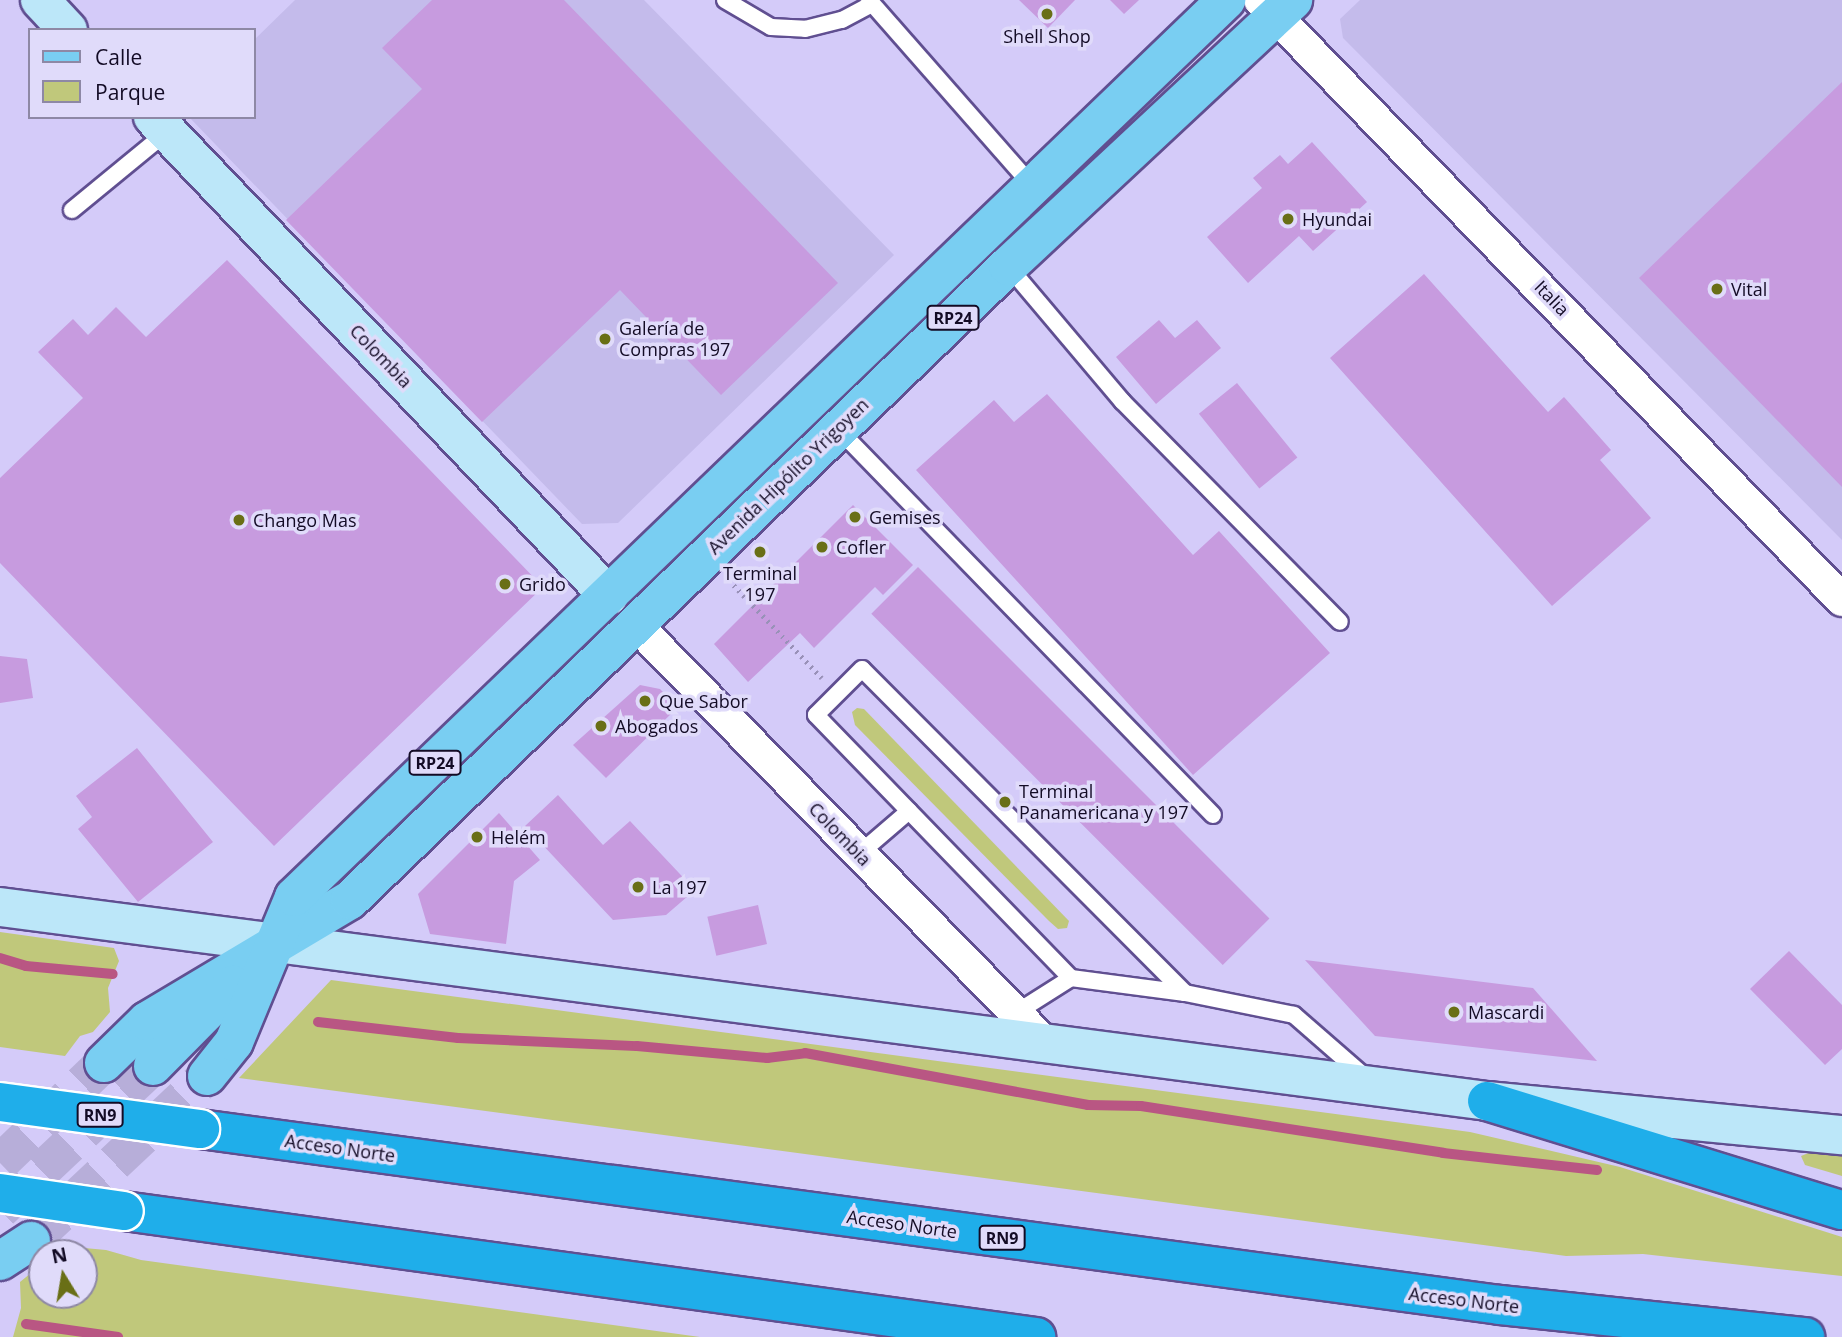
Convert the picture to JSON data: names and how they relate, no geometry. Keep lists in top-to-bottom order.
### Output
{
  "streets": {
    "highway": ["RN9", "Acceso Norte"],
    "main road": ["RP24", "Avenida Hipólito Yrigoyen"],
    "street": ["Italia", "Colombia"]
  },
  "crossings": [
    ["Italia", "Avenida Hipólito Yrigoyen"],
    ["Colombia", "Avenida Hipólito Yrigoyen"]
  ],
  "places": [
    "Shell Shop",
    "Hyundai",
    "Vital",
    "Galería de Compras 197",
    "Gemises",
    "Chango Mas",
    "Cofler",
    "Terminal 197",
    "Grido",
    "Que Sabor",
    "Abogados",
    "Terminal Panamericana y 197",
    "Helém",
    "La 197",
    "Mascardi"
  ],
  "legend": ["Calle", "Parque"],
  "north": "top"
}
